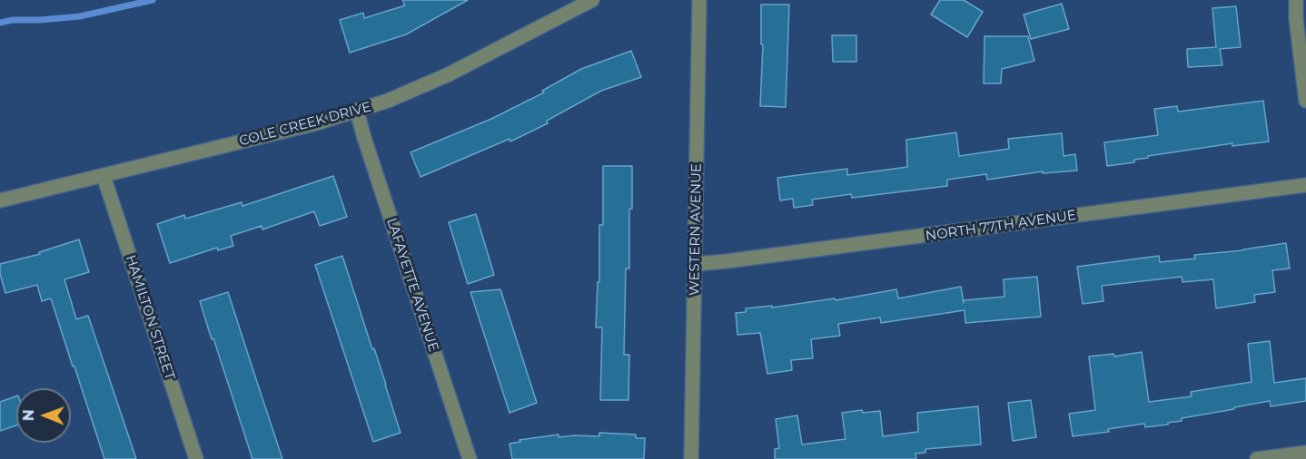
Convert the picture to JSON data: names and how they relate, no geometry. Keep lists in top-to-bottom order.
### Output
{
  "streets": {
    "street": [
      "COLE CREEK DRIVE",
      "NORTH 77TH AVENUE",
      "WESTERN AVENUE",
      "LAFAYETTE AVENUE",
      "HAMILTON STREET"
    ]
  },
  "crossings": [
    ["COLE CREEK DRIVE", "LAFAYETTE AVENUE"],
    ["COLE CREEK DRIVE", "HAMILTON STREET"],
    ["NORTH 77TH AVENUE", "WESTERN AVENUE"]
  ],
  "north": "left"
}
